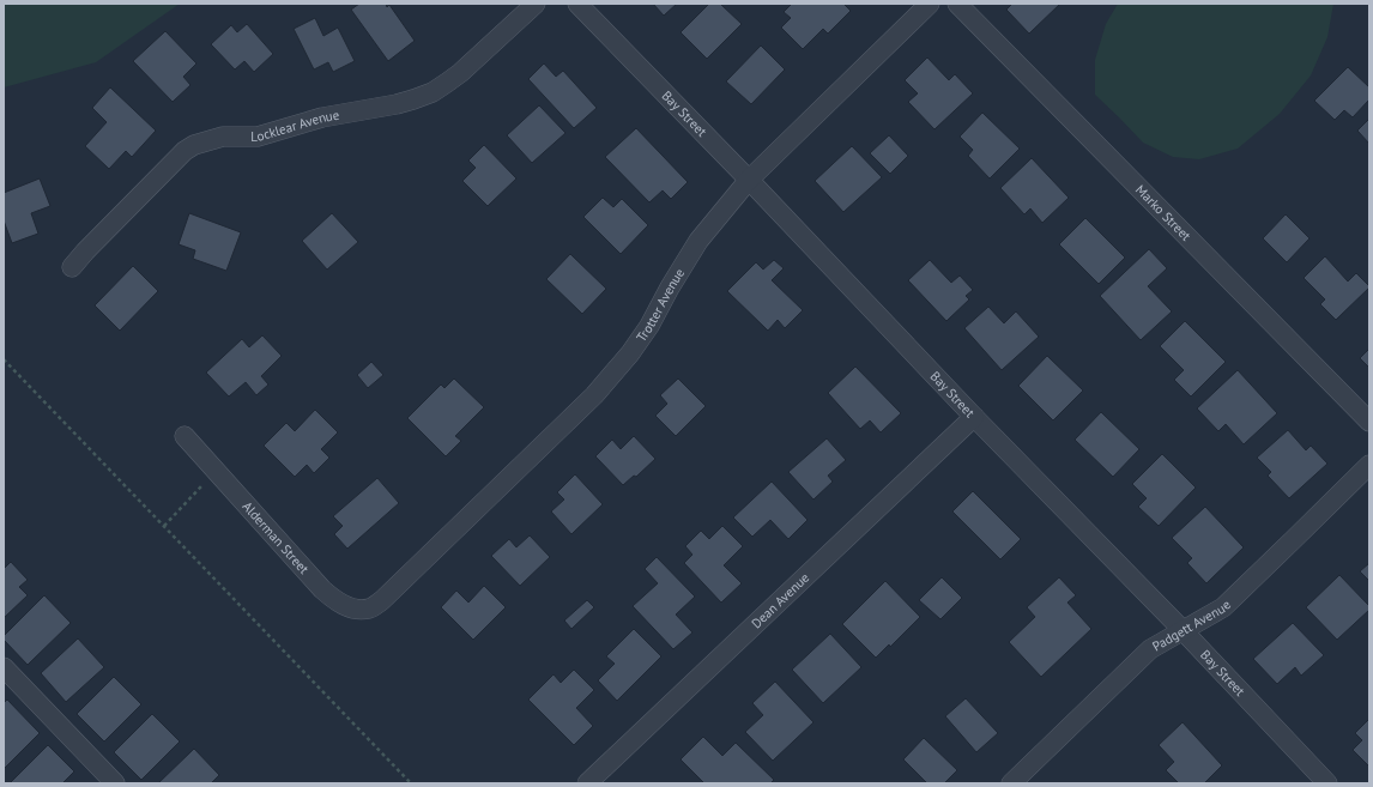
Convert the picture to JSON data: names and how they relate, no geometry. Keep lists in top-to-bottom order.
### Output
{
  "streets": {
    "street": [
      "Bay Street",
      "Locklear Avenue",
      "Marko Street",
      "Trotter Avenue",
      "Alderman Street",
      "Dean Avenue",
      "Padgett Avenue"
    ]
  },
  "crossings": [
    ["Bay Street", "Trotter Avenue"],
    ["Bay Street", "Dean Avenue"],
    ["Bay Street", "Padgett Avenue"],
    ["Trotter Avenue", "Alderman Street"]
  ]
}
